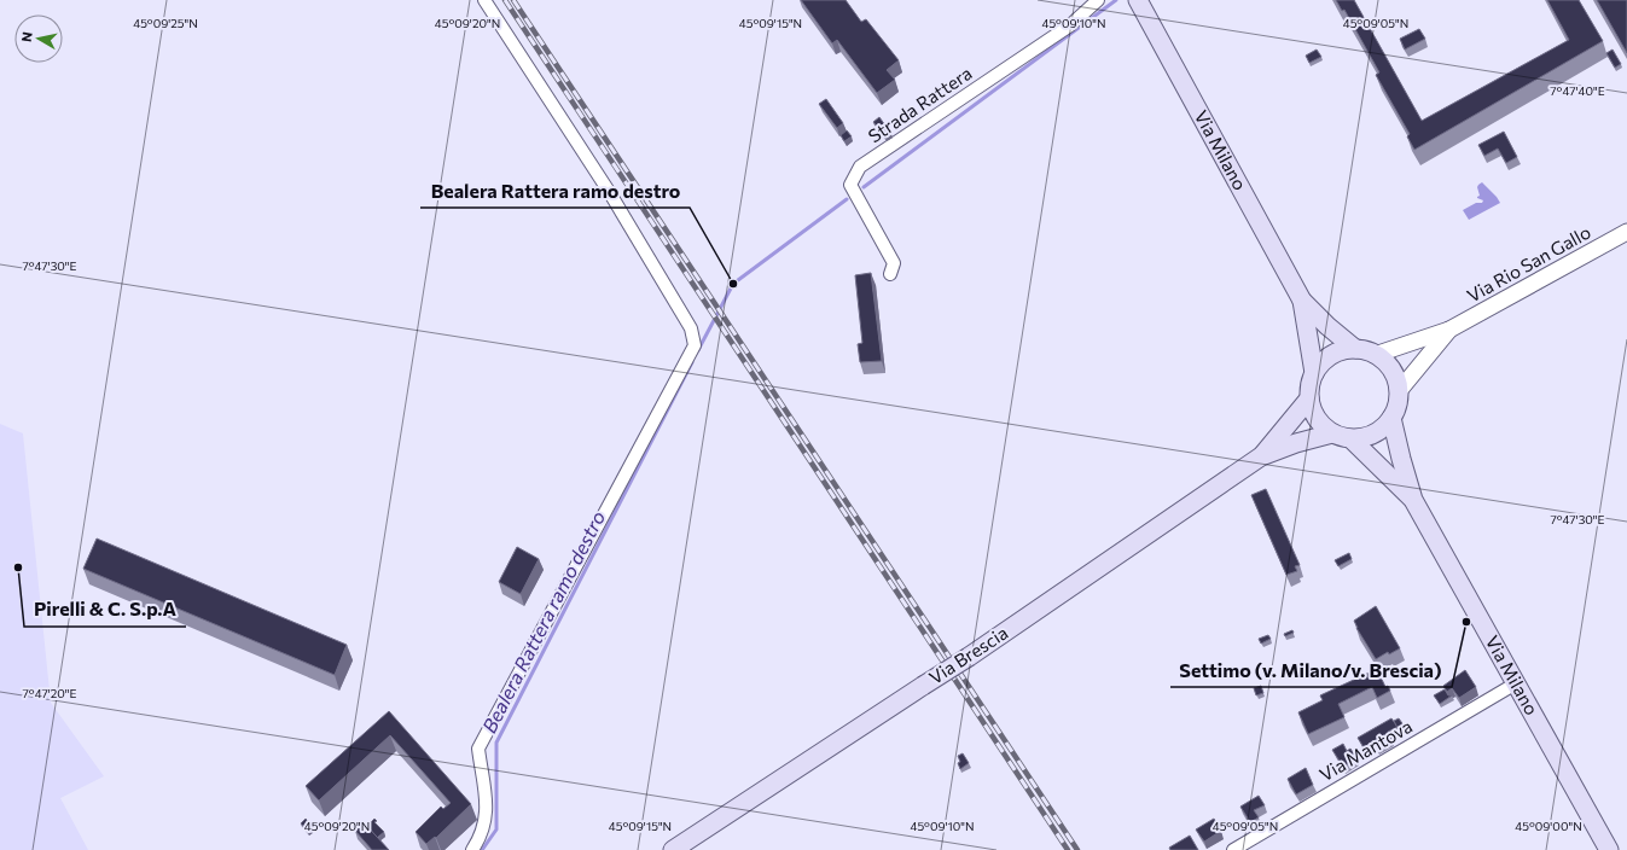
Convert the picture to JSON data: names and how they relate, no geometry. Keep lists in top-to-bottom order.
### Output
{
  "streets": {
    "main road": ["Via Milano", "Via Brescia"],
    "street": ["Strada Rattera", "Via Rio San Gallo", "Via Mantova"]
  },
  "crossings": [
    ["Via Milano", "Via Rio San Gallo"],
    ["Via Milano", "Via Mantova"]
  ],
  "water": ["Bealera Rattera ramo destro"],
  "places": ["Bealera Rattera ramo destro", "Pirelli & C. S.p.A", "Settimo (v. Milano/v. Brescia)"],
  "north": "left",
  "coordinates": [
    "45°09'25\"N",
    "45°09'20\"N",
    "45°09'15\"N",
    "45°09'10\"N",
    "45°09'05\"N",
    "7°47'40\"E",
    "7°47'30\"E",
    "7°47'20\"E",
    "45°09'00\"N"
  ]
}
